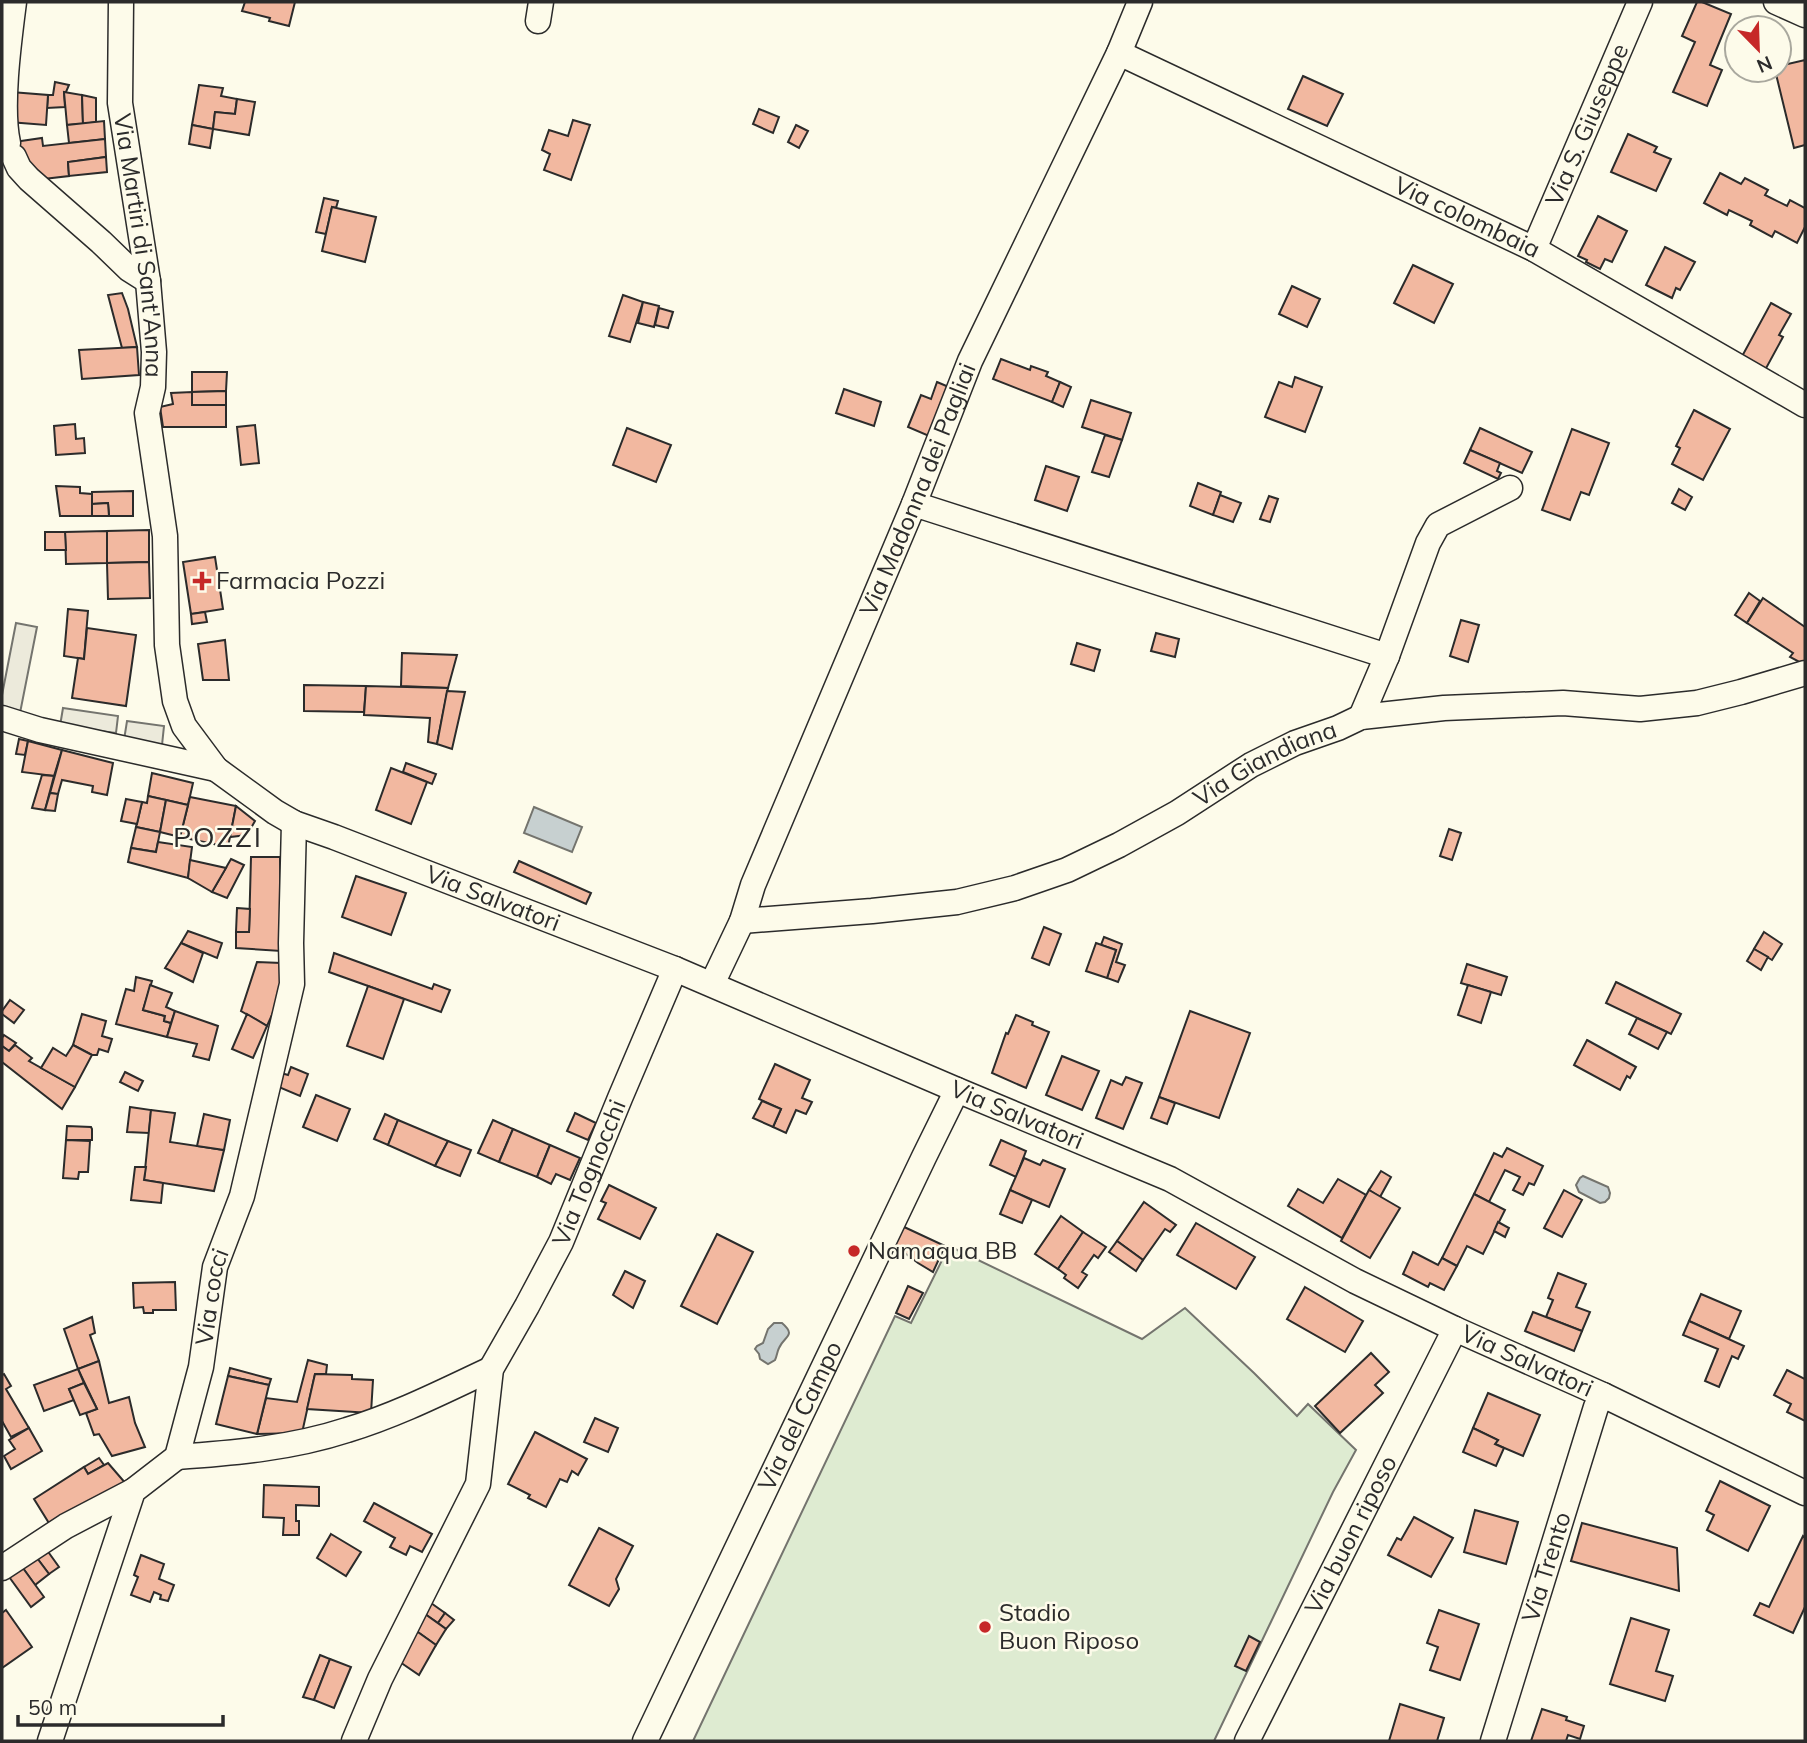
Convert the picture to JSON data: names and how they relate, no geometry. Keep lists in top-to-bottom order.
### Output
{
  "streets": {
    "street": [
      "Via S. Giuseppe",
      "Via colombaia",
      "Via Martiri di Sant'Anna",
      "Via Madonna dei Pagliai",
      "Via Giandiana",
      "Via Salvatori",
      "Via Tognocchi",
      "Via cocci",
      "Via del Campo",
      "Via buon riposo",
      "Via Trento"
    ]
  },
  "crossings": [
    ["Via S. Giuseppe", "Via colombaia"],
    ["Via colombaia", "Via Madonna dei Pagliai"],
    ["Via Martiri di Sant'Anna", "Via Salvatori"],
    ["Via Madonna dei Pagliai", "Via Giandiana"],
    ["Via Madonna dei Pagliai", "Via Salvatori"],
    ["Via Salvatori", "Via Tognocchi"],
    ["Via Salvatori", "Via cocci"],
    ["Via Salvatori", "Via del Campo"],
    ["Via Salvatori", "Via buon riposo"],
    ["Via Salvatori", "Via Trento"]
  ],
  "districts": ["POZZI"],
  "places": {
    "health": ["Farmacia Pozzi"],
    "other": ["Namaqua BB", "Stadio Buon Riposo"]
  },
  "scale_bar": "50 m",
  "north": "bottom right"
}
